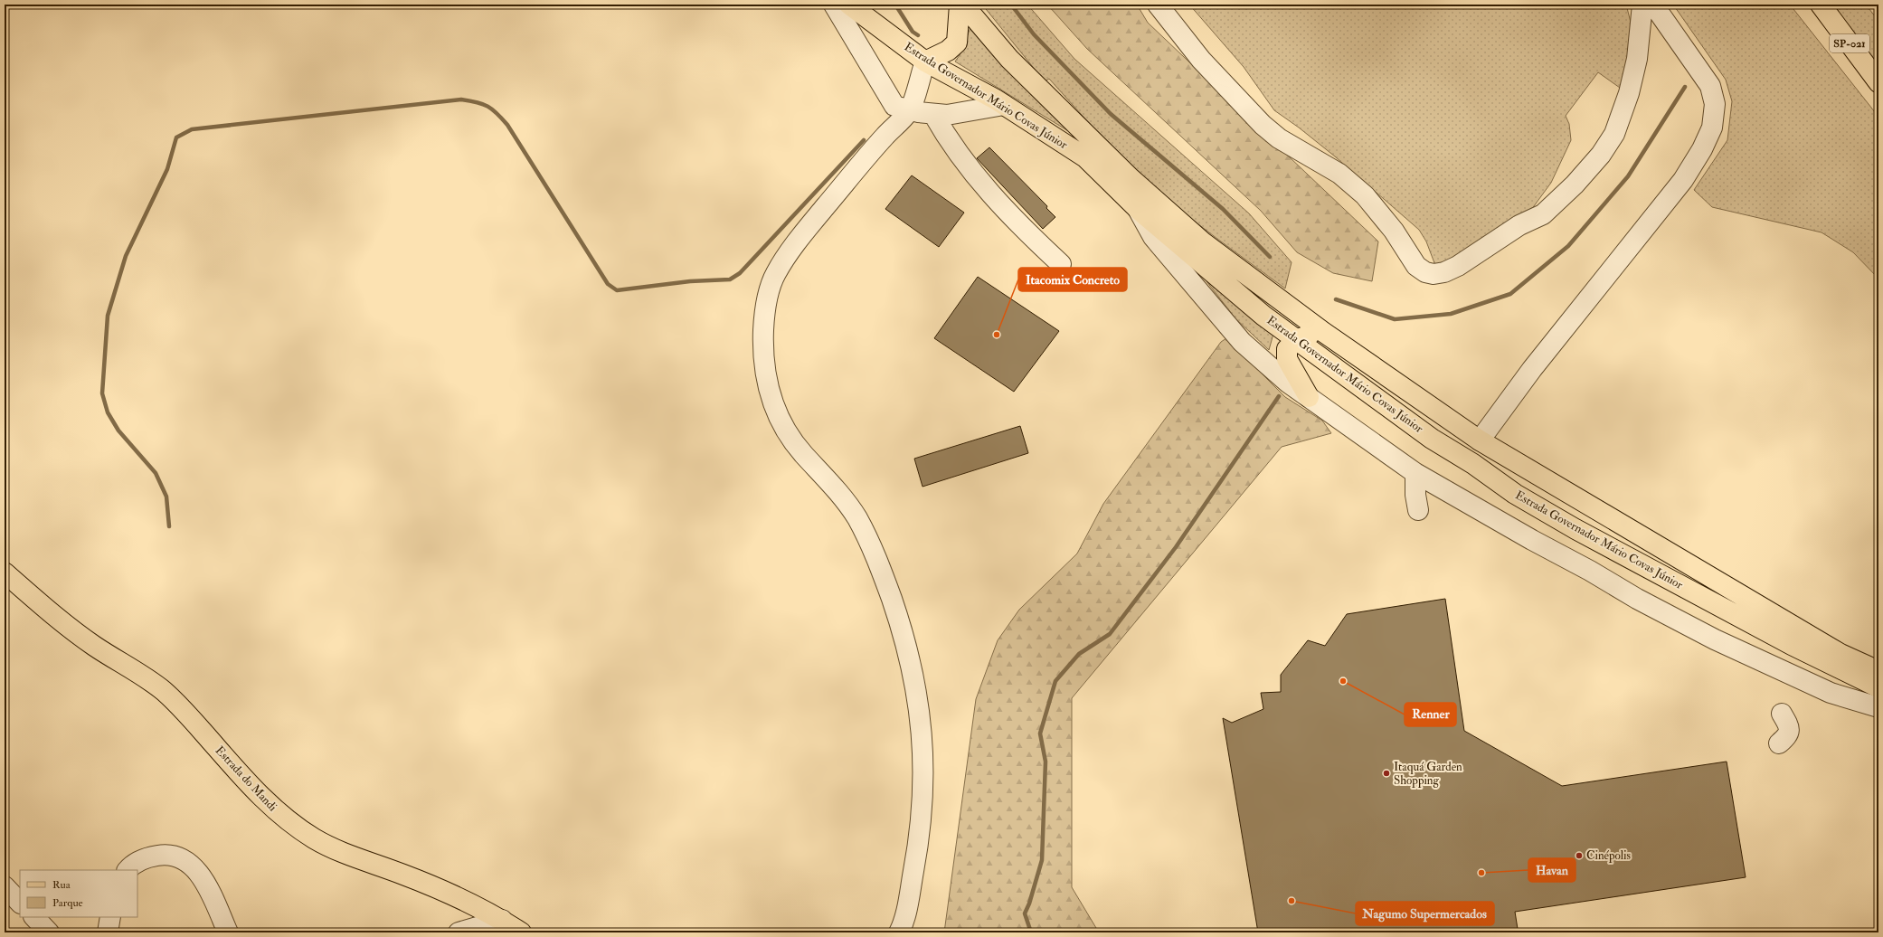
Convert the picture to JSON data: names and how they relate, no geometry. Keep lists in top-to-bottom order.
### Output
{
  "streets": {
    "main road": ["SP-021", "Estrada Governador Mário Covas Júnior", "Estrada do Mandi"]
  },
  "places": [
    "Itacomix Concreto",
    "Renner",
    "Itaquá Garden Shopping",
    "Cinépolis",
    "Havan",
    "Nagumo Supermercados"
  ],
  "legend": ["Rua", "Parque"]
}
